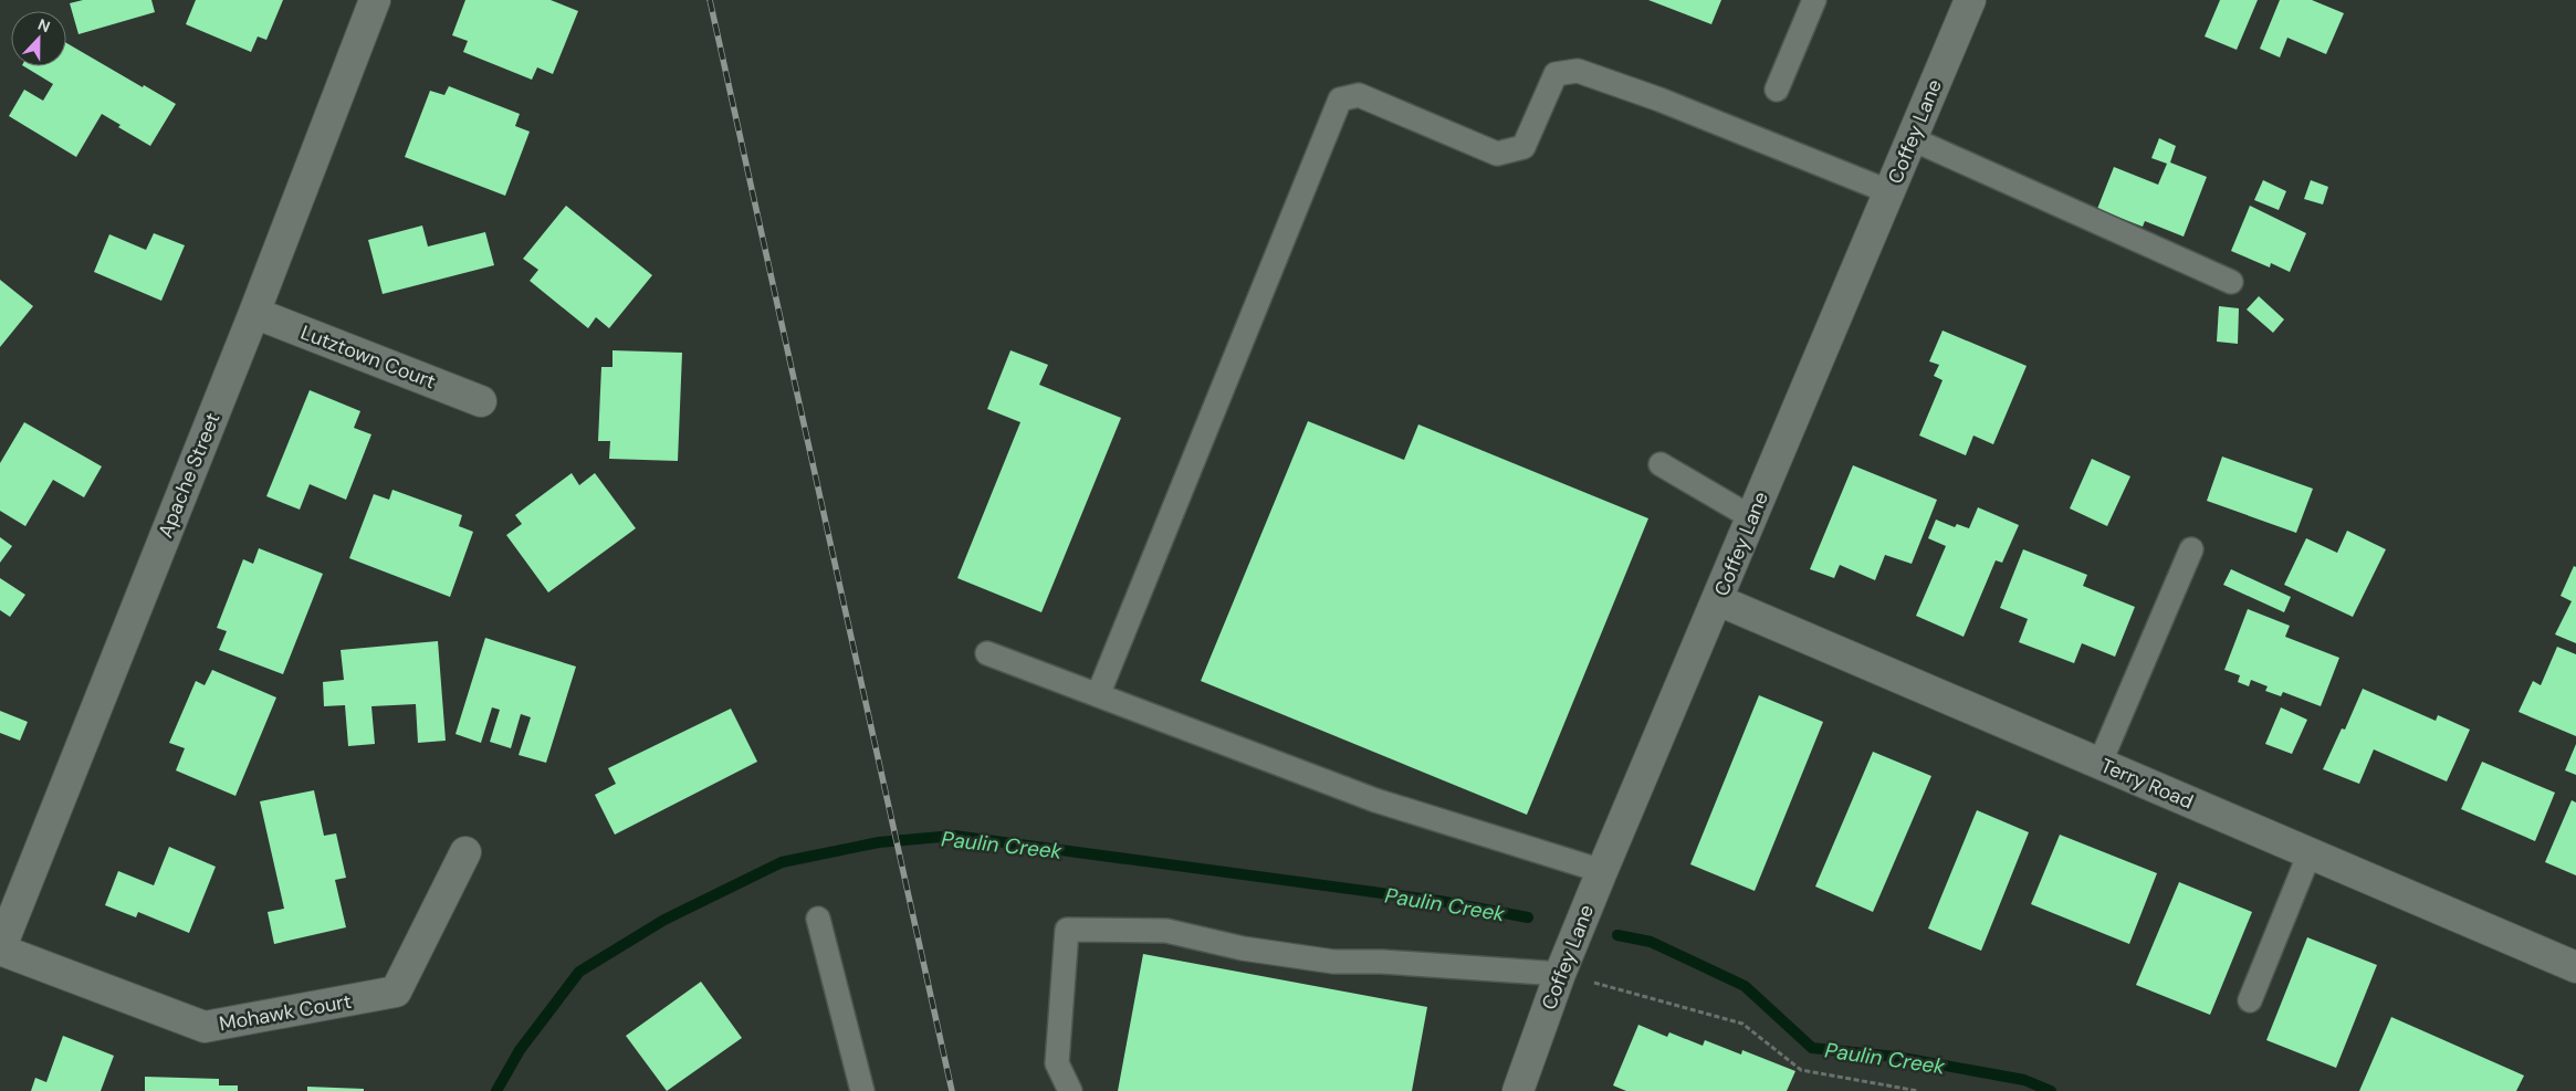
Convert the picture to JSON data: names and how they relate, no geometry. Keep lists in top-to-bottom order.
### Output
{
  "streets": {
    "street": [
      "Coffey Lane",
      "Lutztown Court",
      "Apache Street",
      "Terry Road",
      "Mohawk Court"
    ]
  },
  "crossings": [
    ["Coffey Lane", "Terry Road"],
    ["Lutztown Court", "Apache Street"],
    ["Apache Street", "Mohawk Court"]
  ],
  "water": ["Paulin Creek"],
  "north": "top"
}
